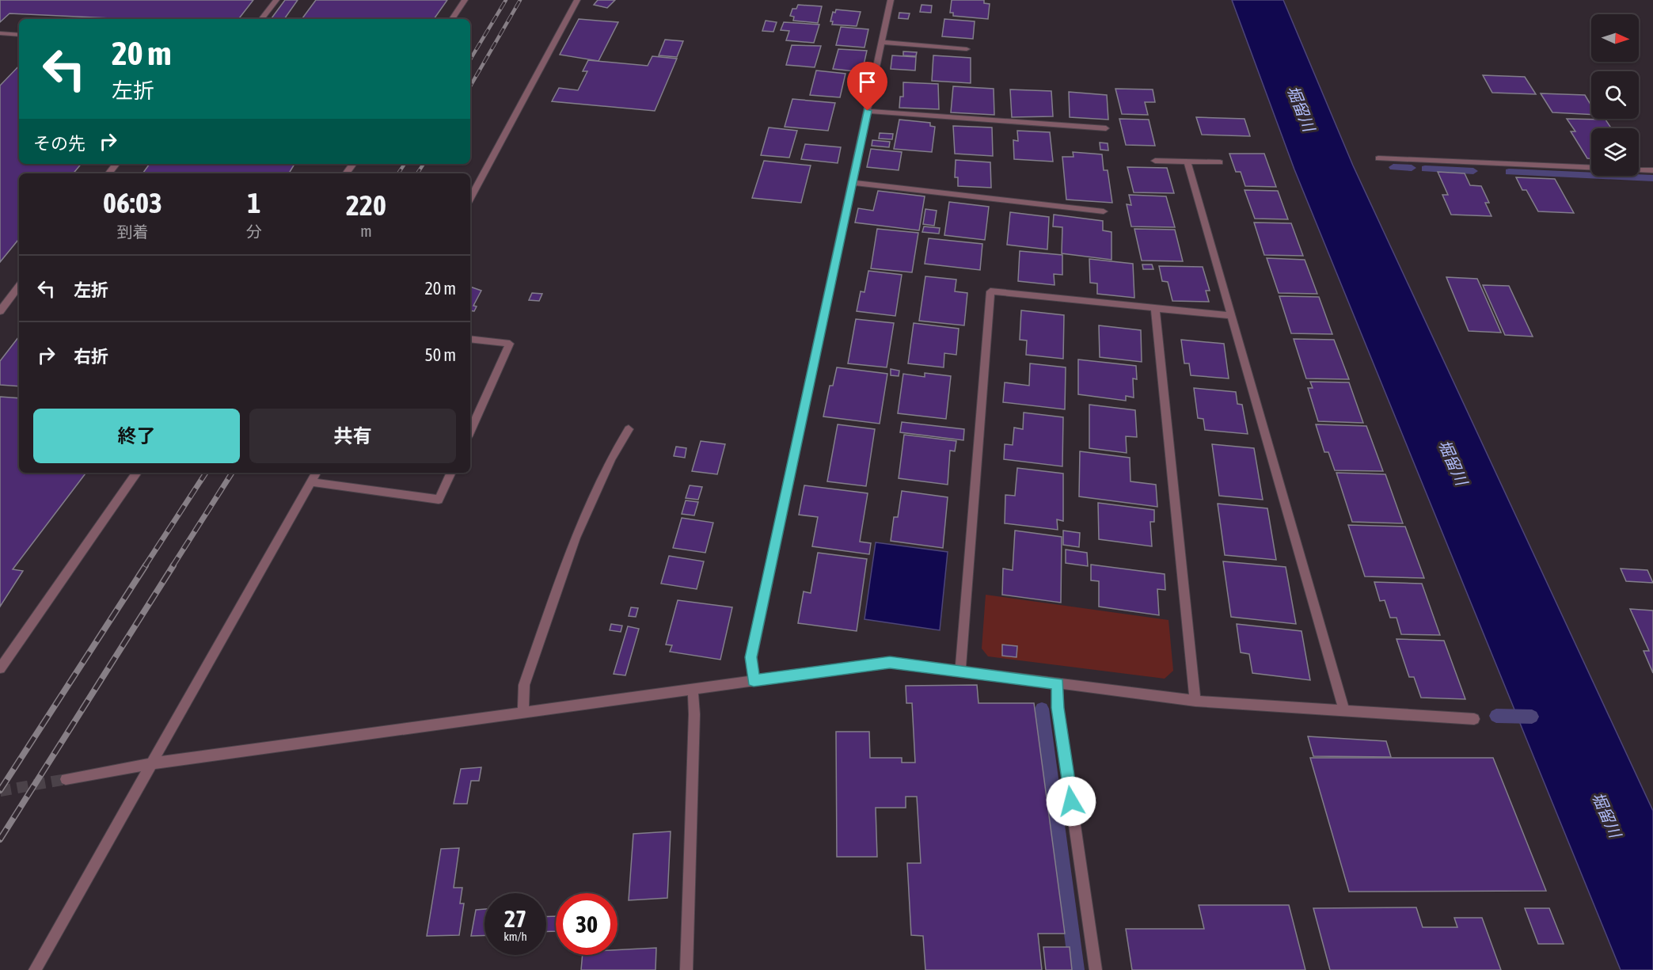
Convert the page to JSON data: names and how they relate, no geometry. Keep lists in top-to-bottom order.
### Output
{
  "water": ["堀留川"],
  "north": "right",
  "page": {
    "turn": ["20 m", "左折"],
    "then": "その先",
    "eta": [
      "06:03",
      "到着",
      "1",
      "分",
      "220",
      "m"
    ],
    "list": [
      {
        "name": "左折",
        "value": "20 m"
      },
      {
        "name": "右折",
        "value": "50 m"
      }
    ],
    "buttons": ["終了", "共有"],
    "speed": "27 km/h",
    "limit": "30"
  }
}
